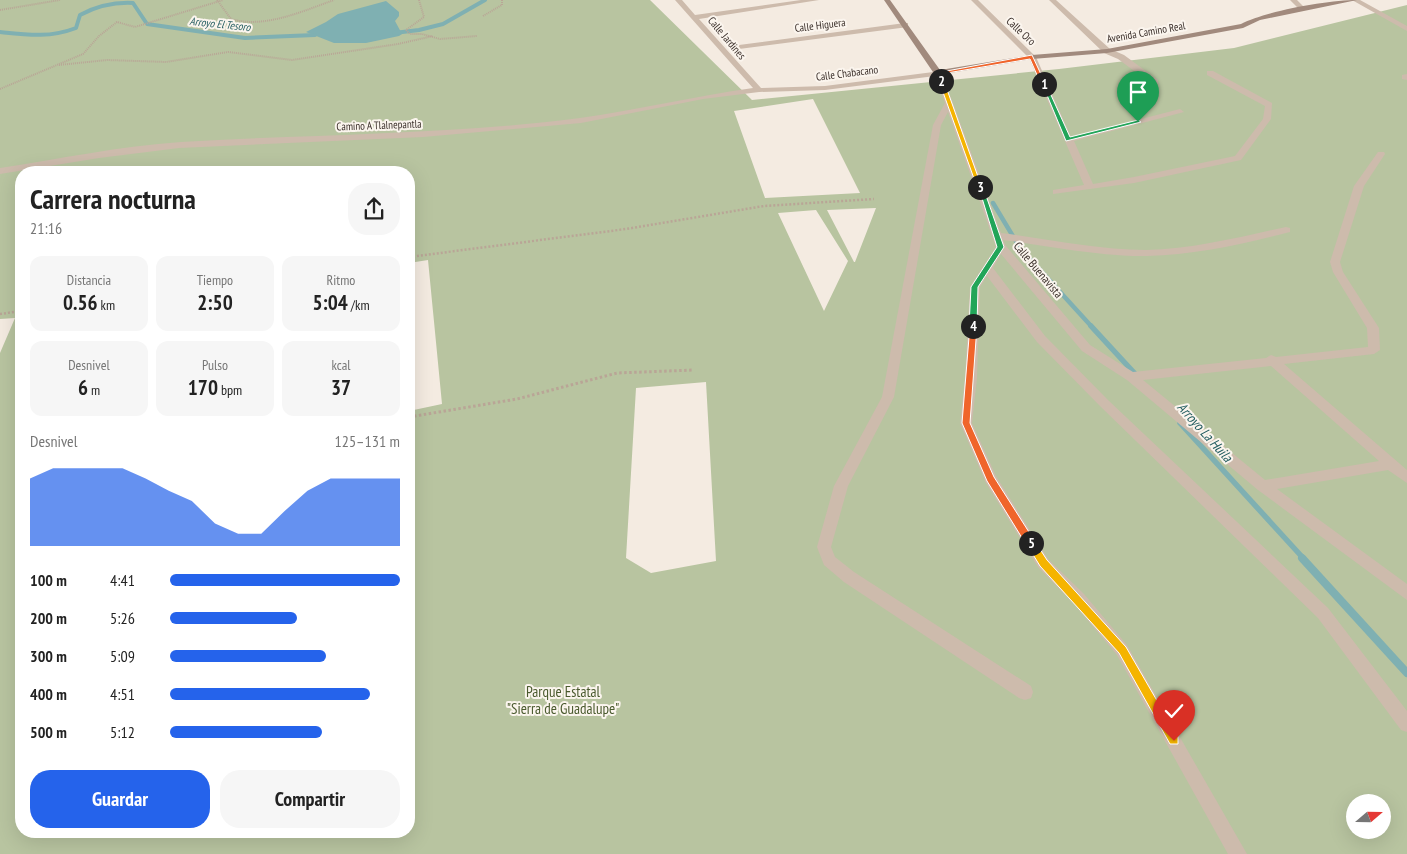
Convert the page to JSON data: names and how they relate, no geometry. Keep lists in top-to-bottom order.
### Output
{
  "streets": {
    "street": [
      "Calle Higuera",
      "Calle Oro",
      "Avenida Camino Real",
      "Calle Jardines",
      "Calle Chabacano",
      "Camino A Tlalnepantla",
      "Calle Buenavista"
    ]
  },
  "crossings": [
    ["Calle Higuera", "Calle Buenavista"],
    ["Calle Oro", "Avenida Camino Real"],
    ["Avenida Camino Real", "Calle Chabacano"],
    ["Avenida Camino Real", "Calle Buenavista"],
    ["Calle Jardines", "Calle Chabacano"],
    ["Calle Jardines", "Camino A Tlalnepantla"],
    ["Calle Chabacano", "Camino A Tlalnepantla"],
    ["Calle Chabacano", "Calle Buenavista"]
  ],
  "water": ["Arroyo El Tesoro", "Arroyo La Huila"],
  "parks": ["Parque Estatal \"Sierra de Guadalupe\""],
  "north": "right",
  "page": {
    "pins": [
      "2",
      "1",
      "3",
      "4",
      "5"
    ],
    "heading": ["Carrera nocturna", "21:16"],
    "stats": [
      ["Distancia", "0.56 km"],
      ["Tiempo", "2:50"],
      ["Ritmo", "5:04 /km"],
      ["Desnivel", "6 m"],
      ["Pulso", "170 bpm"],
      ["kcal", "37"]
    ],
    "chart": ["Desnivel", "125–131 m"],
    "list": [
      {
        "name": "100 m",
        "note": "4:41"
      },
      {
        "name": "200 m",
        "note": "5:26"
      },
      {
        "name": "300 m",
        "note": "5:09"
      },
      {
        "name": "400 m",
        "note": "4:51"
      },
      {
        "name": "500 m",
        "note": "5:12"
      }
    ],
    "buttons": ["Guardar", "Compartir"]
  }
}
